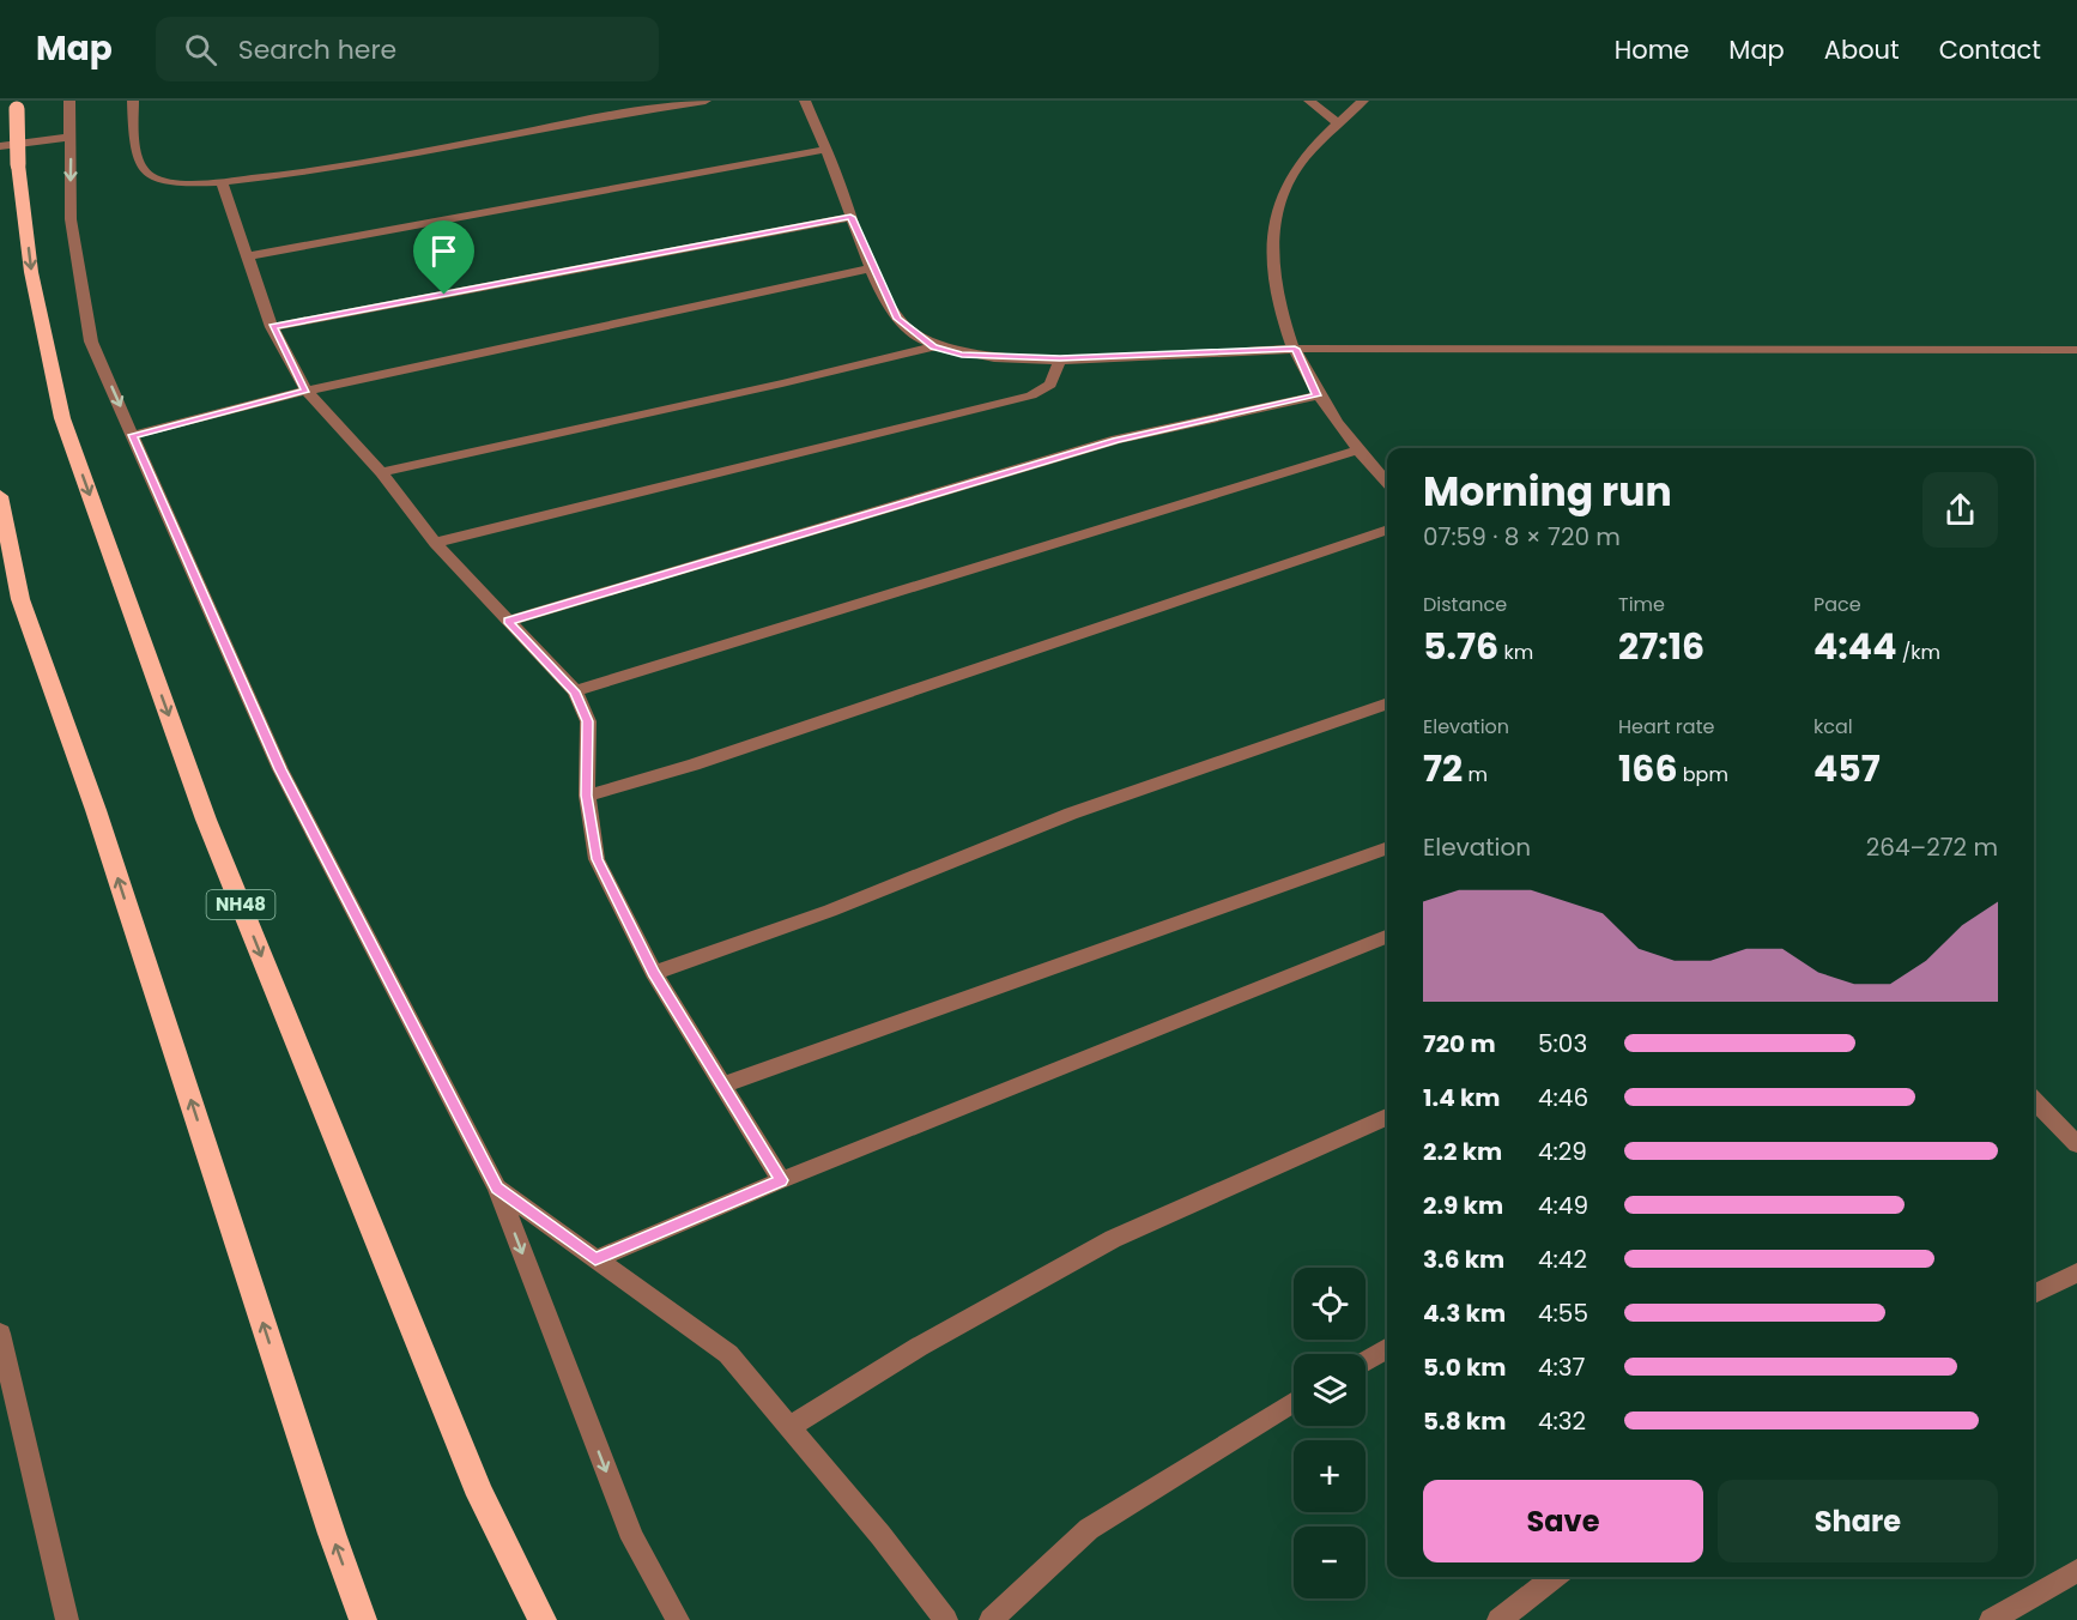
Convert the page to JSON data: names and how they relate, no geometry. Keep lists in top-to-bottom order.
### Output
{
  "streets": {
    "highway": ["NH48"]
  },
  "page": {
    "header": "Map",
    "search": "Search here",
    "nav": [
      "Home",
      "Map",
      "About",
      "Contact"
    ],
    "heading": ["Morning run", "07:59 · 8 × 720 m"],
    "stats": [
      ["Distance", "5.76 km"],
      ["Time", "27:16"],
      ["Pace", "4:44 /km"],
      ["Elevation", "72 m"],
      ["Heart rate", "166 bpm"],
      ["kcal", "457"]
    ],
    "chart": ["Elevation", "264–272 m"],
    "list": [
      {
        "name": "720 m",
        "note": "5:03"
      },
      {
        "name": "1.4 km",
        "note": "4:46"
      },
      {
        "name": "2.2 km",
        "note": "4:29"
      },
      {
        "name": "2.9 km",
        "note": "4:49"
      },
      {
        "name": "3.6 km",
        "note": "4:42"
      },
      {
        "name": "4.3 km",
        "note": "4:55"
      },
      {
        "name": "5.0 km",
        "note": "4:37"
      },
      {
        "name": "5.8 km",
        "note": "4:32"
      }
    ],
    "map_buttons": ["+", "−"],
    "buttons": ["Save", "Share"]
  }
}
